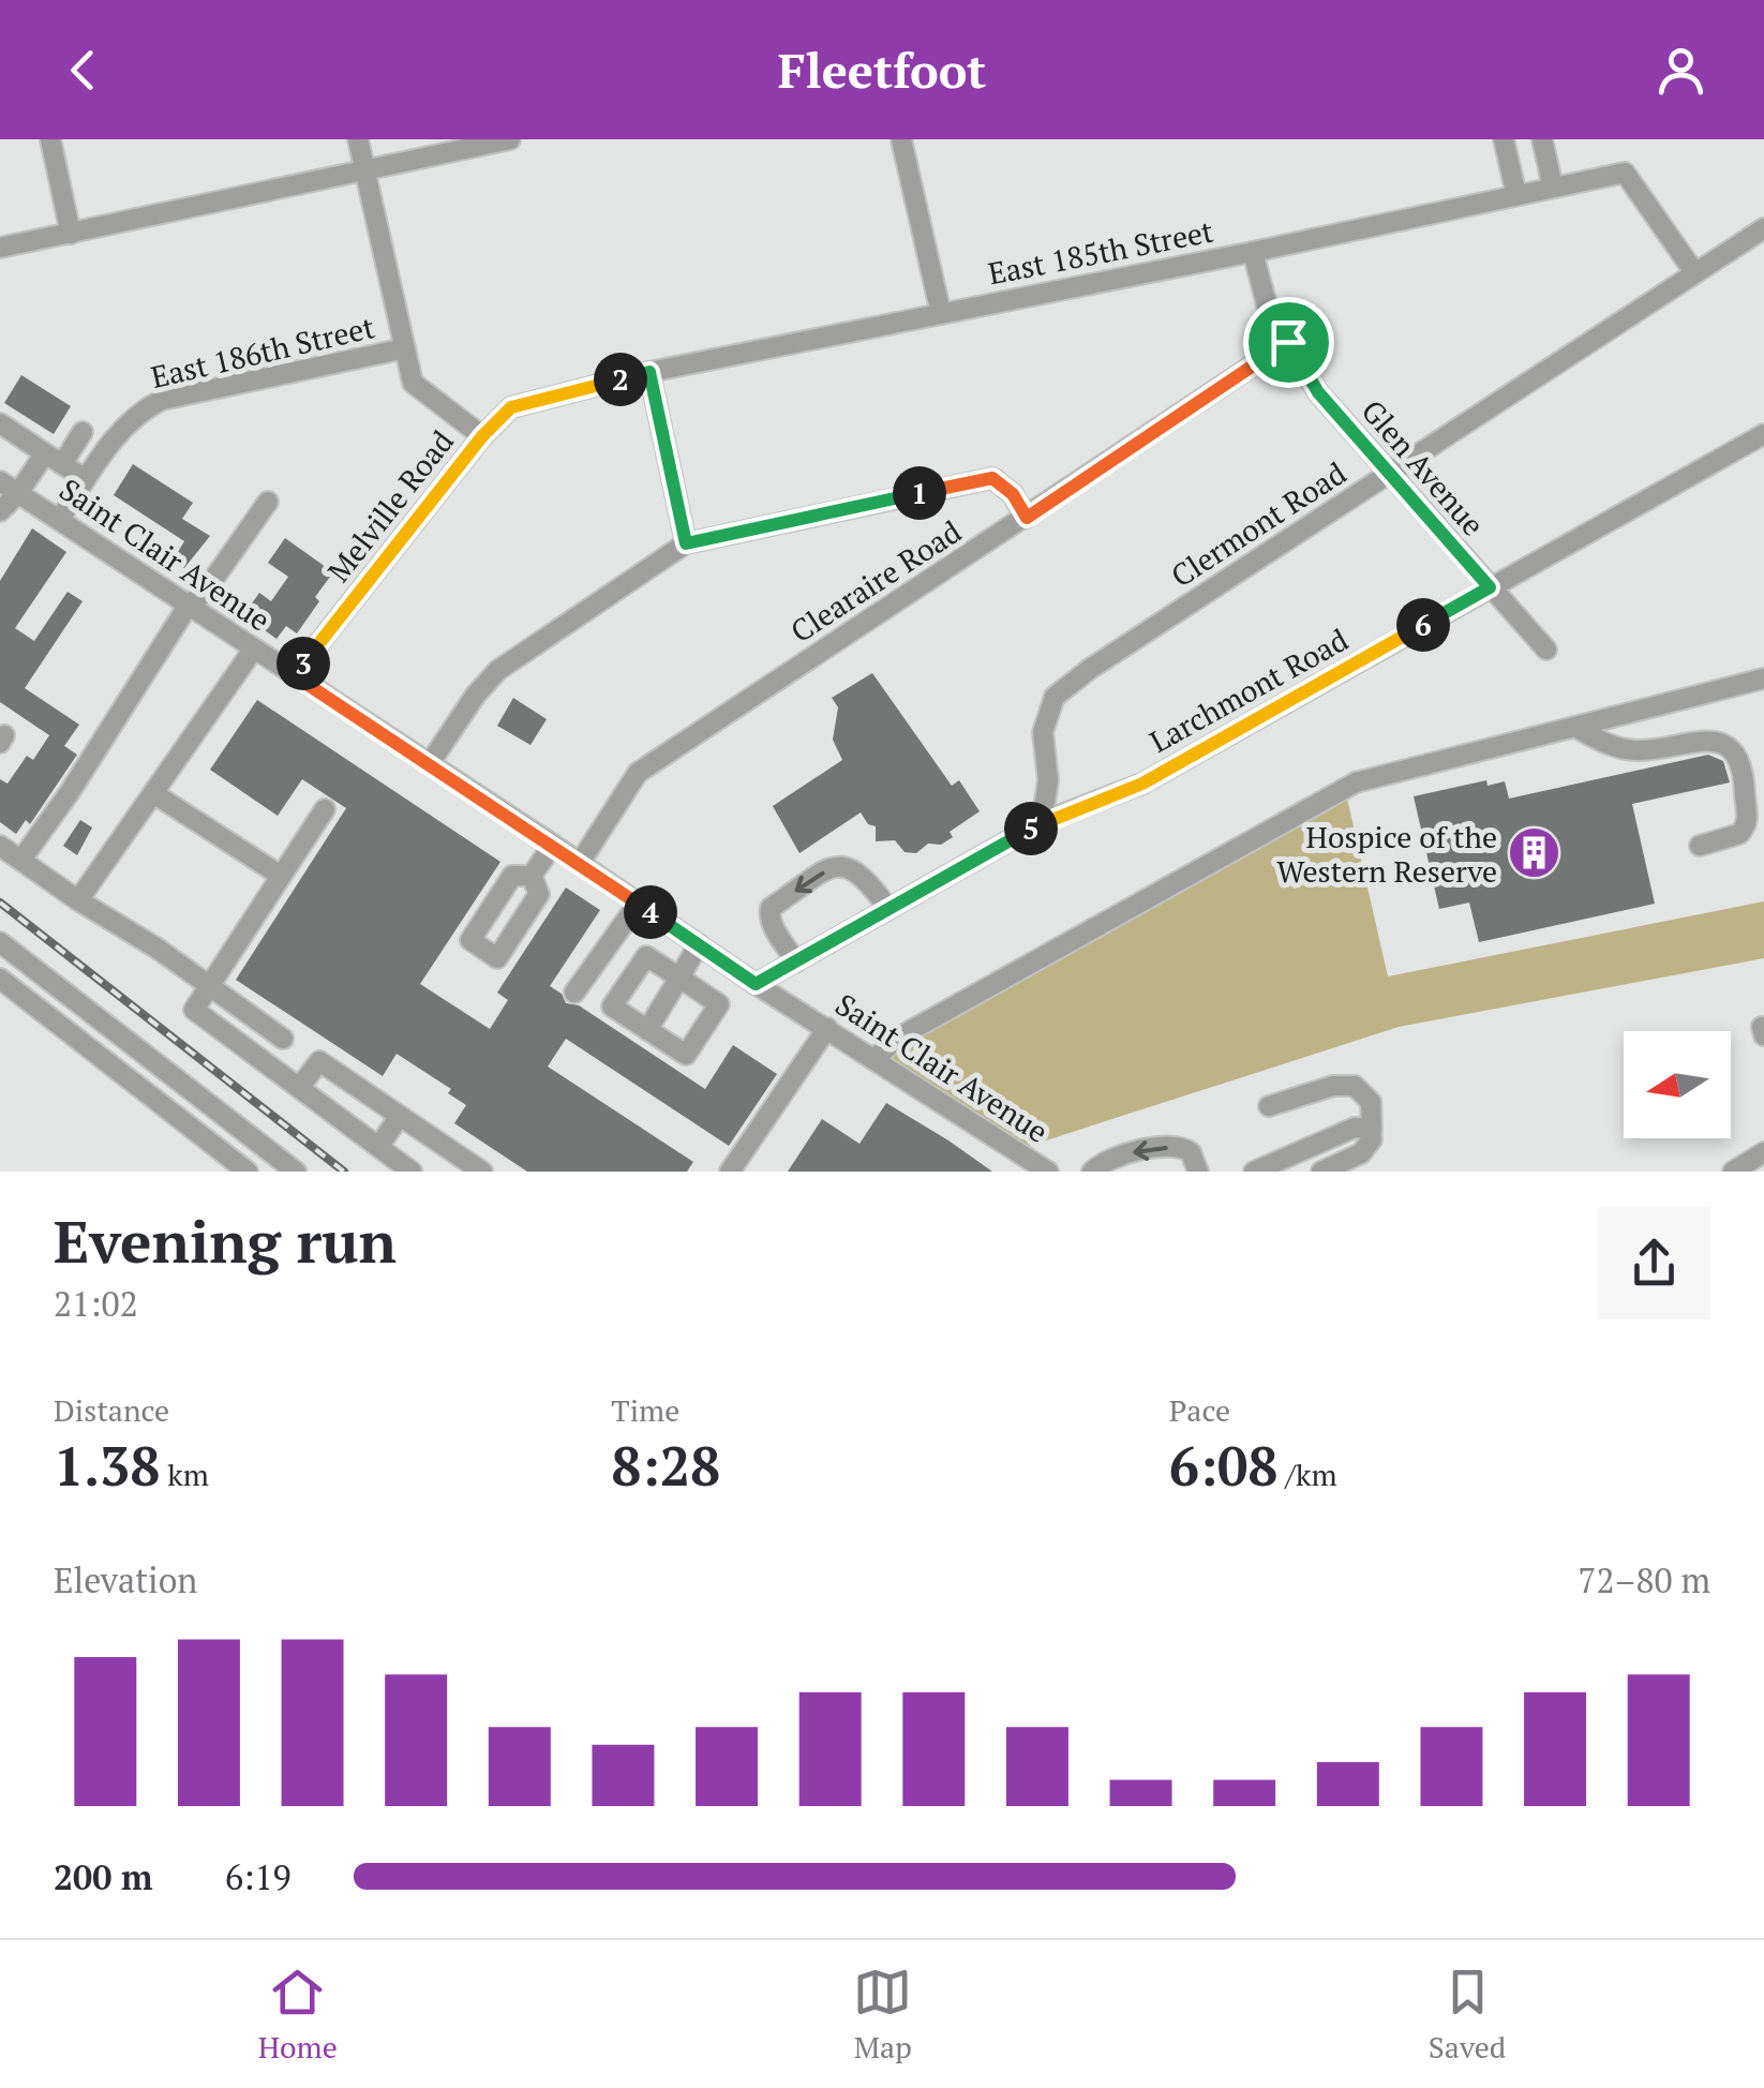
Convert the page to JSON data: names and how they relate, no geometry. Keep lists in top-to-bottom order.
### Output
{
  "streets": {
    "street": [
      "East 185th Street",
      "East 186th Street",
      "Glen Avenue",
      "Melville Road",
      "Clermont Road",
      "Saint Clair Avenue",
      "Clearaire Road",
      "Larchmont Road"
    ]
  },
  "crossings": [
    ["East 185th Street", "Glen Avenue"],
    ["East 185th Street", "Melville Road"],
    ["East 185th Street", "Clermont Road"],
    ["East 186th Street", "Melville Road"],
    ["East 186th Street", "Saint Clair Avenue"],
    ["Glen Avenue", "Clermont Road"],
    ["Glen Avenue", "Clearaire Road"],
    ["Glen Avenue", "Larchmont Road"],
    ["Melville Road", "Saint Clair Avenue"],
    ["Clermont Road", "Larchmont Road"],
    ["Saint Clair Avenue", "Clearaire Road"],
    ["Saint Clair Avenue", "Larchmont Road"]
  ],
  "places": {
    "building": ["Hospice of the Western Reserve"]
  },
  "north": "left",
  "page": {
    "header": "Fleetfoot",
    "pins": [
      "2",
      "1",
      "6",
      "3",
      "5",
      "4"
    ],
    "heading": ["Evening run", "21:02"],
    "stats": [
      ["Distance", "1.38 km"],
      ["Time", "8:28"],
      ["Pace", "6:08 /km"]
    ],
    "chart": ["Elevation", "72–80 m"],
    "list": [
      {
        "name": "200 m",
        "note": "6:19"
      }
    ],
    "tabs": ["Home", "Map", "Saved"]
  }
}
